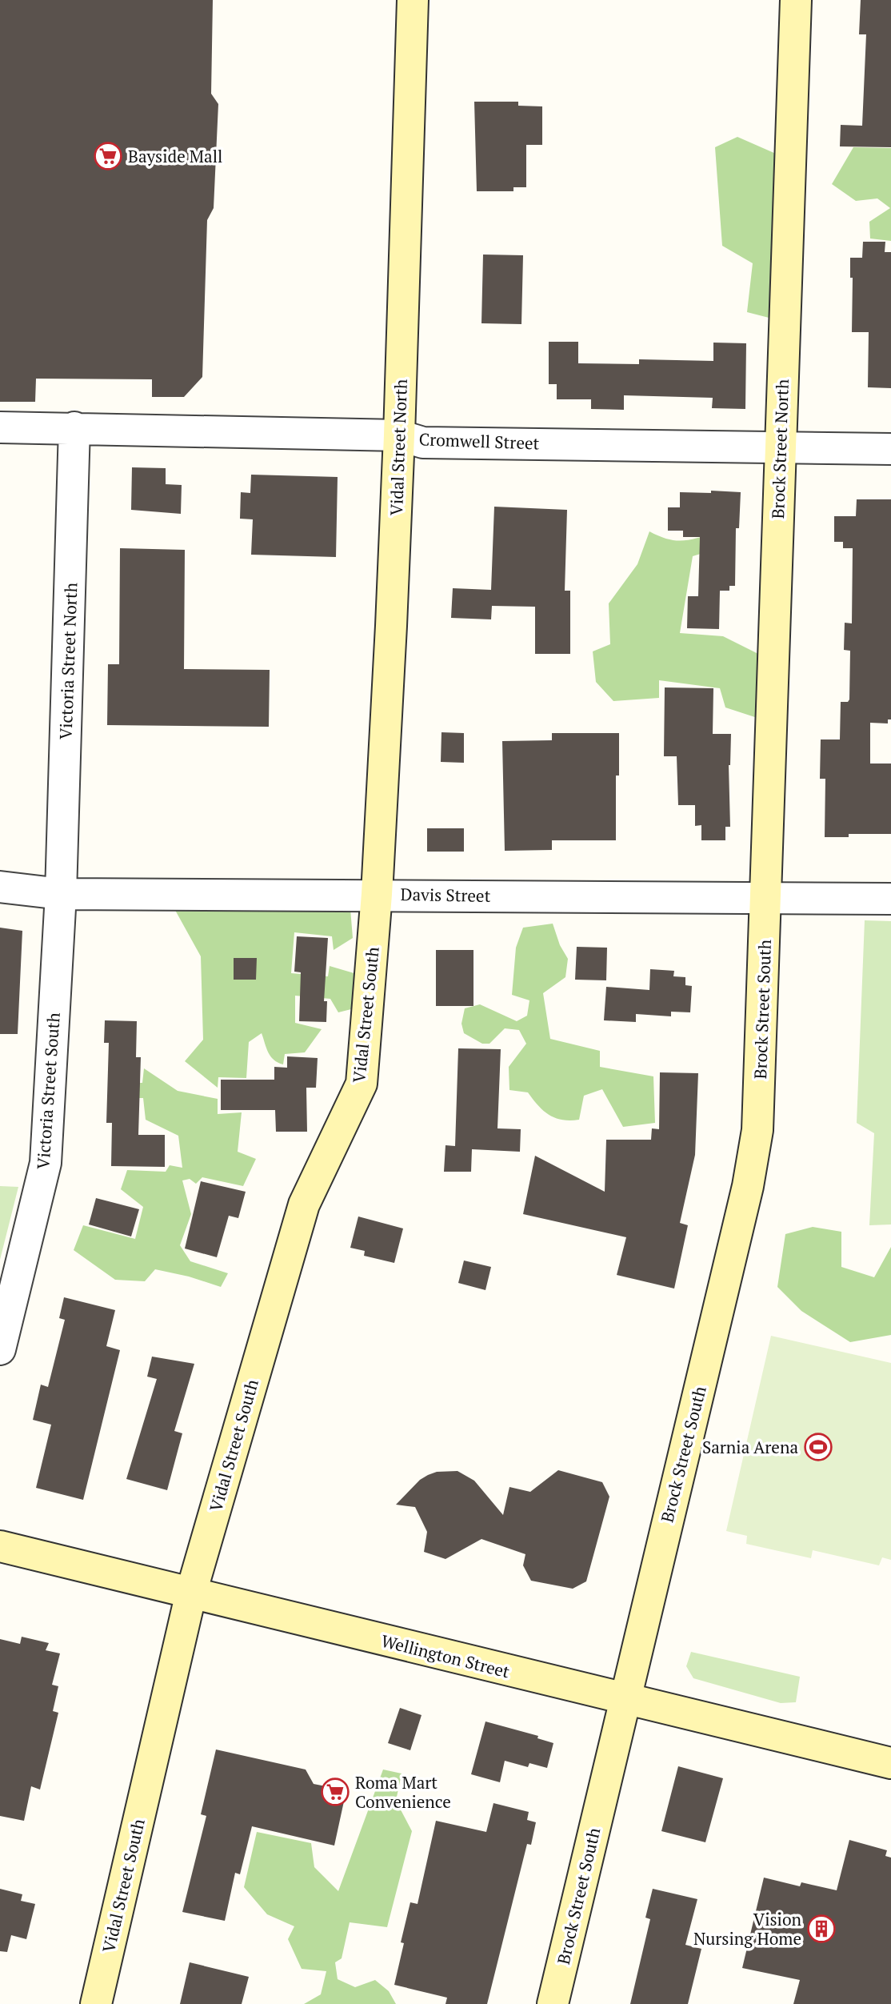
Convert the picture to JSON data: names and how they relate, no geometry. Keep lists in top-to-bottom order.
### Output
{
  "streets": {
    "main road": [
      "Vidal Street North",
      "Brock Street North",
      "Brock Street South",
      "Vidal Street South",
      "Wellington Street"
    ],
    "street": [
      "Cromwell Street",
      "Victoria Street North",
      "Davis Street",
      "Victoria Street South"
    ]
  },
  "crossings": [
    ["Cromwell Street", "Vidal Street North"],
    ["Cromwell Street", "Brock Street North"],
    ["Cromwell Street", "Victoria Street North"],
    ["Vidal Street North", "Davis Street"],
    ["Vidal Street North", "Vidal Street South"],
    ["Brock Street North", "Davis Street"],
    ["Brock Street North", "Brock Street South"],
    ["Victoria Street North", "Davis Street"],
    ["Victoria Street North", "Victoria Street South"],
    ["Davis Street", "Brock Street South"],
    ["Davis Street", "Vidal Street South"],
    ["Davis Street", "Victoria Street South"],
    ["Brock Street South", "Wellington Street"],
    ["Vidal Street South", "Wellington Street"]
  ],
  "places": {
    "supermarket": ["Bayside Mall", "Roma Mart Convenience"],
    "sports": ["Sarnia Arena"],
    "building": ["Vision Nursing Home"]
  }
}
